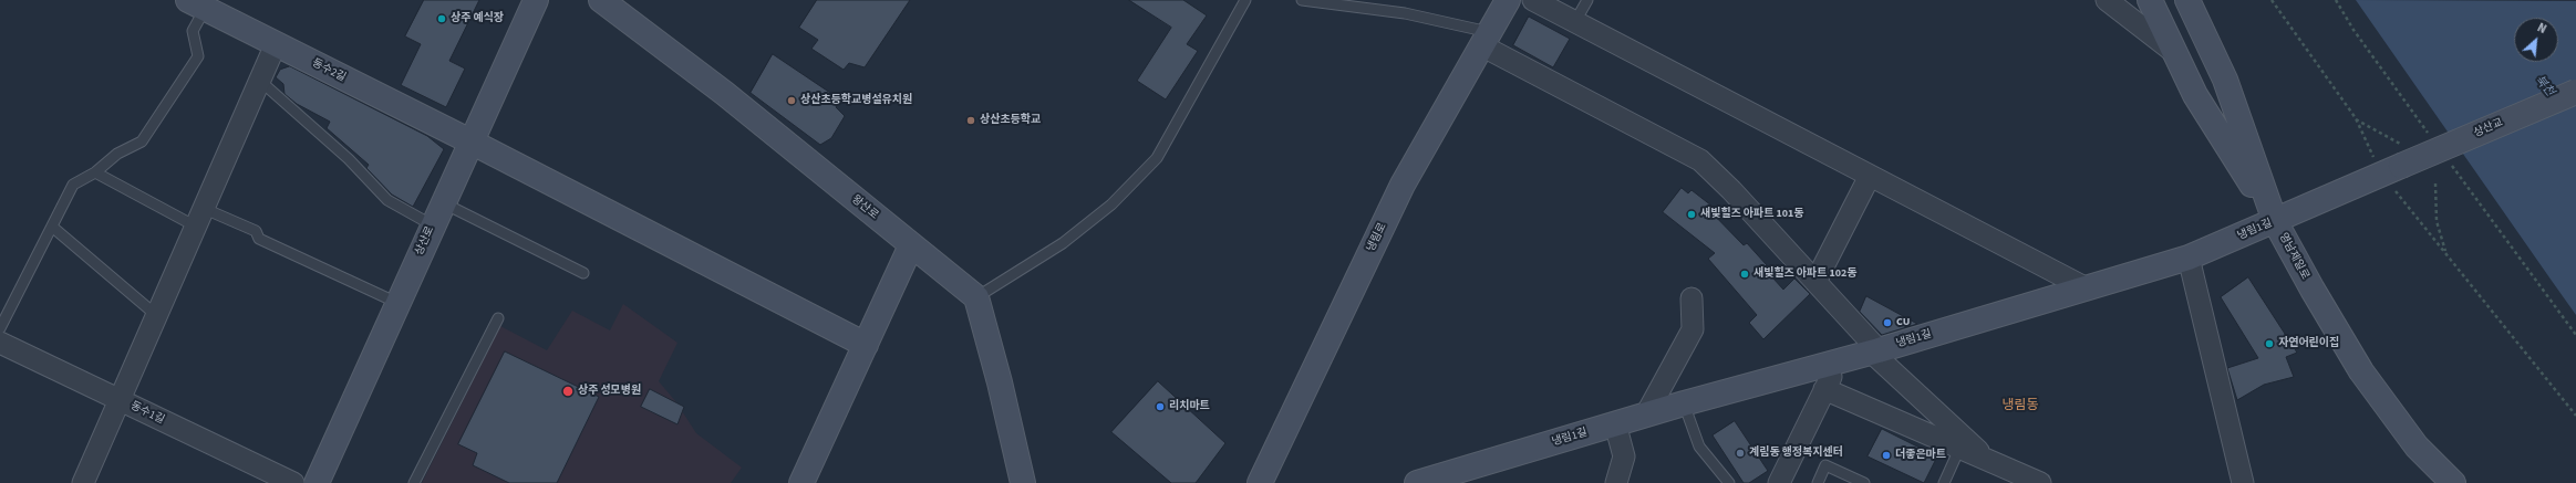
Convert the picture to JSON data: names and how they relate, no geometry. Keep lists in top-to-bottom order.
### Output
{
  "streets": {
    "street": [
      "동수2길",
      "상산교",
      "왕산로",
      "냉림1길",
      "냉림로",
      "상산로",
      "영남제일로",
      "동수1길"
    ]
  },
  "crossings": [
    ["동수2길", "상산로"],
    ["상산교", "냉림1길"],
    ["냉림1길", "영남제일로"]
  ],
  "districts": ["냉림동"],
  "water": ["북천"],
  "places": [
    "상주 예식장",
    "상산초등학교병설유치원",
    "상산초등학교",
    "새빛힐즈 아파트 101동",
    "새빛힐즈 아파트 102동",
    "CU",
    "자연어린이집",
    "상주 성모병원",
    "리치마트",
    "계림동 행정복지센터",
    "더좋은마트"
  ],
  "north": "top right"
}
